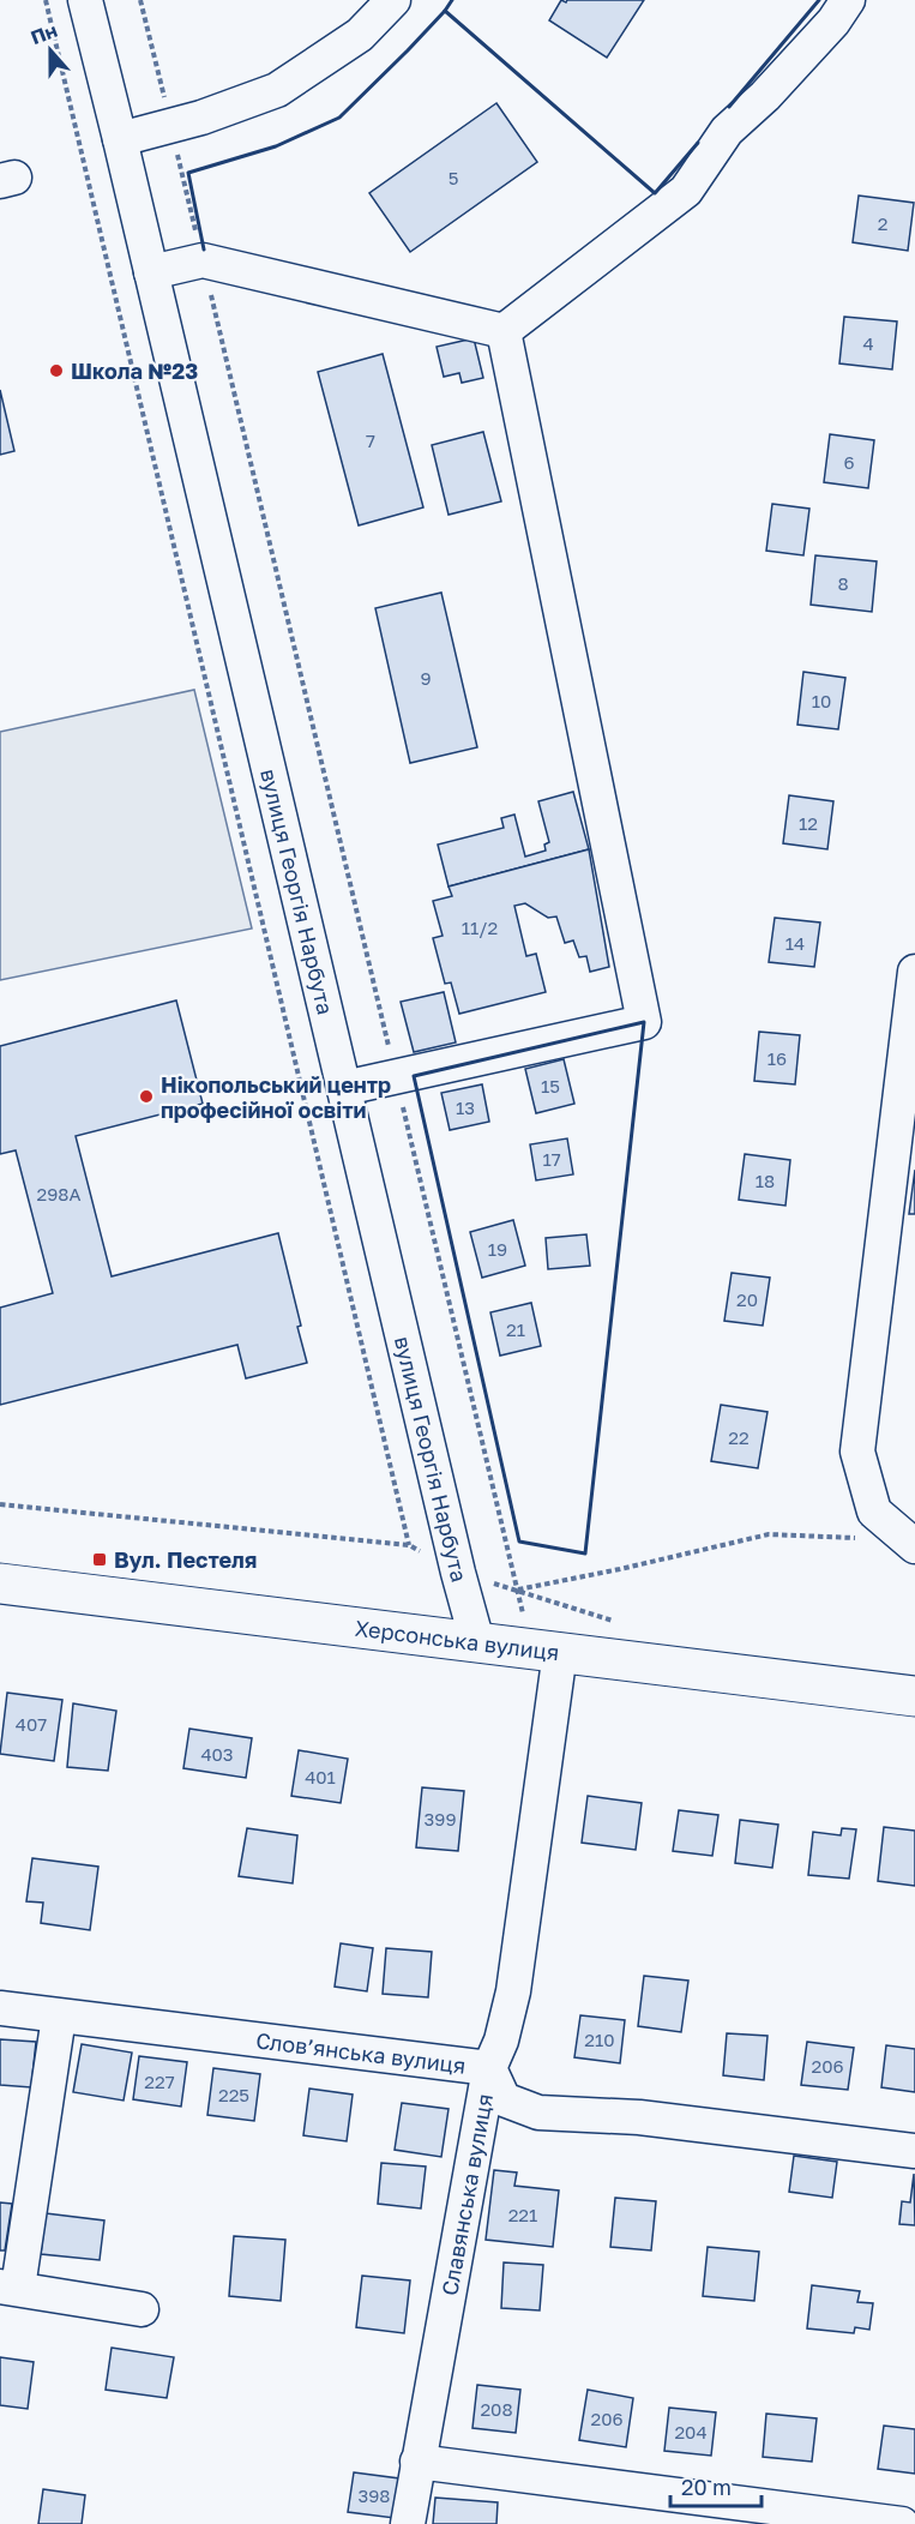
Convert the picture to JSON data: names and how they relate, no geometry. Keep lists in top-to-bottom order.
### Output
{
  "streets": {
    "main road": ["Херсонська вулиця"],
    "street": ["вулиця Георгія Нарбута", "Словʼянська вулиця", "Славянська вулиця"]
  },
  "crossings": [
    ["вулиця Георгія Нарбута", "Херсонська вулиця"],
    ["Херсонська вулиця", "Славянська вулиця"],
    ["Словʼянська вулиця", "Славянська вулиця"]
  ],
  "places": {
    "other": ["Школа №23", "Нікопольський центр професійної освіти"],
    "transit": ["Вул. Пестеля"]
  },
  "house_numbers": [
    "5",
    "2",
    "4",
    "7",
    "6",
    "8",
    "9",
    "10",
    "12",
    "11/2",
    "14",
    "16",
    "15",
    "13",
    "17",
    "18",
    "298А",
    "19",
    "20",
    "21",
    "22",
    "407",
    "403",
    "401",
    "399",
    "210",
    "206",
    "227",
    "225",
    "221",
    "208",
    "206",
    "204",
    "398"
  ],
  "scale_bar": "20 m",
  "north": "top"
}
